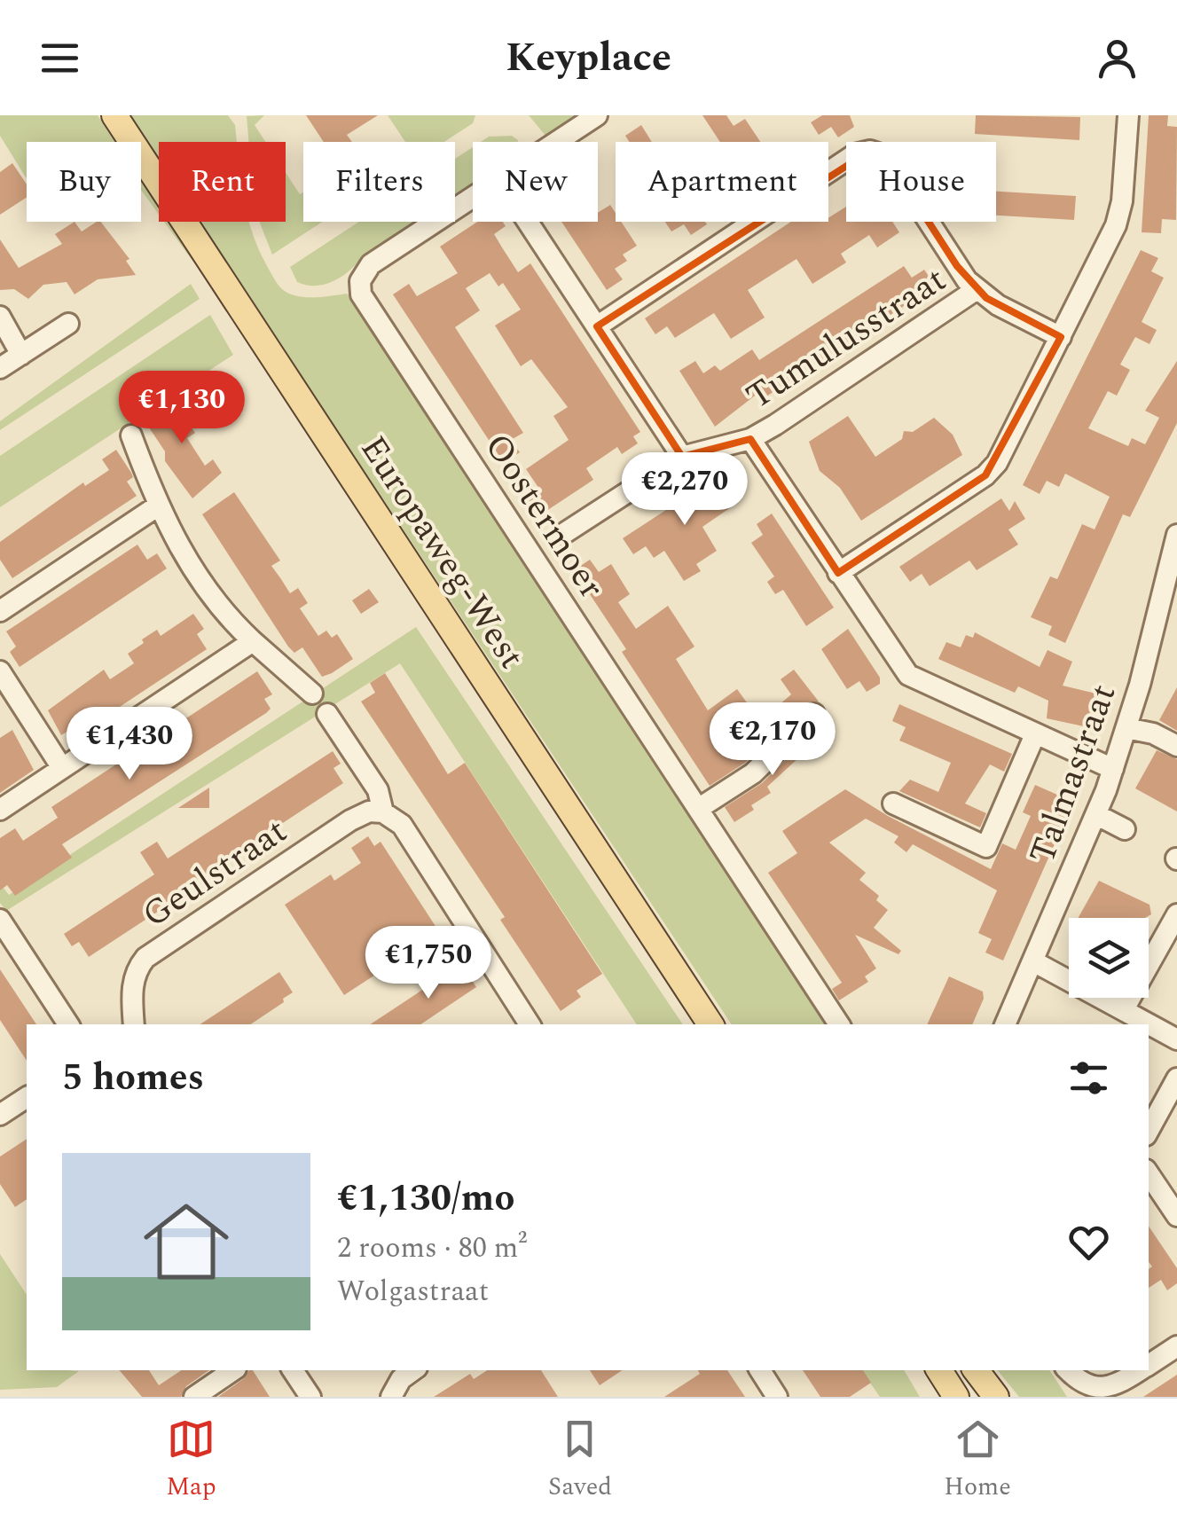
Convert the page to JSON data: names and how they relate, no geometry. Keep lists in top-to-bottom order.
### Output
{
  "streets": {
    "main road": ["Europaweg-West"],
    "street": [
      "Tumulusstraat",
      "Oostermoer",
      "Talmastraat",
      "Geulstraat"
    ]
  },
  "page": {
    "header": "Keyplace",
    "chip": [
      "Buy",
      "Rent",
      "Filters",
      "New",
      "Apartment",
      "House"
    ],
    "price": [
      "€1,130",
      "€2,270",
      "€2,170",
      "€1,430",
      "€1,750"
    ],
    "heading": "5 homes",
    "list": [
      {
        "name": "€1,130/mo",
        "note": "2 rooms · 80 m² · Wolgastraat"
      }
    ],
    "tabs": ["Map", "Saved", "Home"]
  }
}
